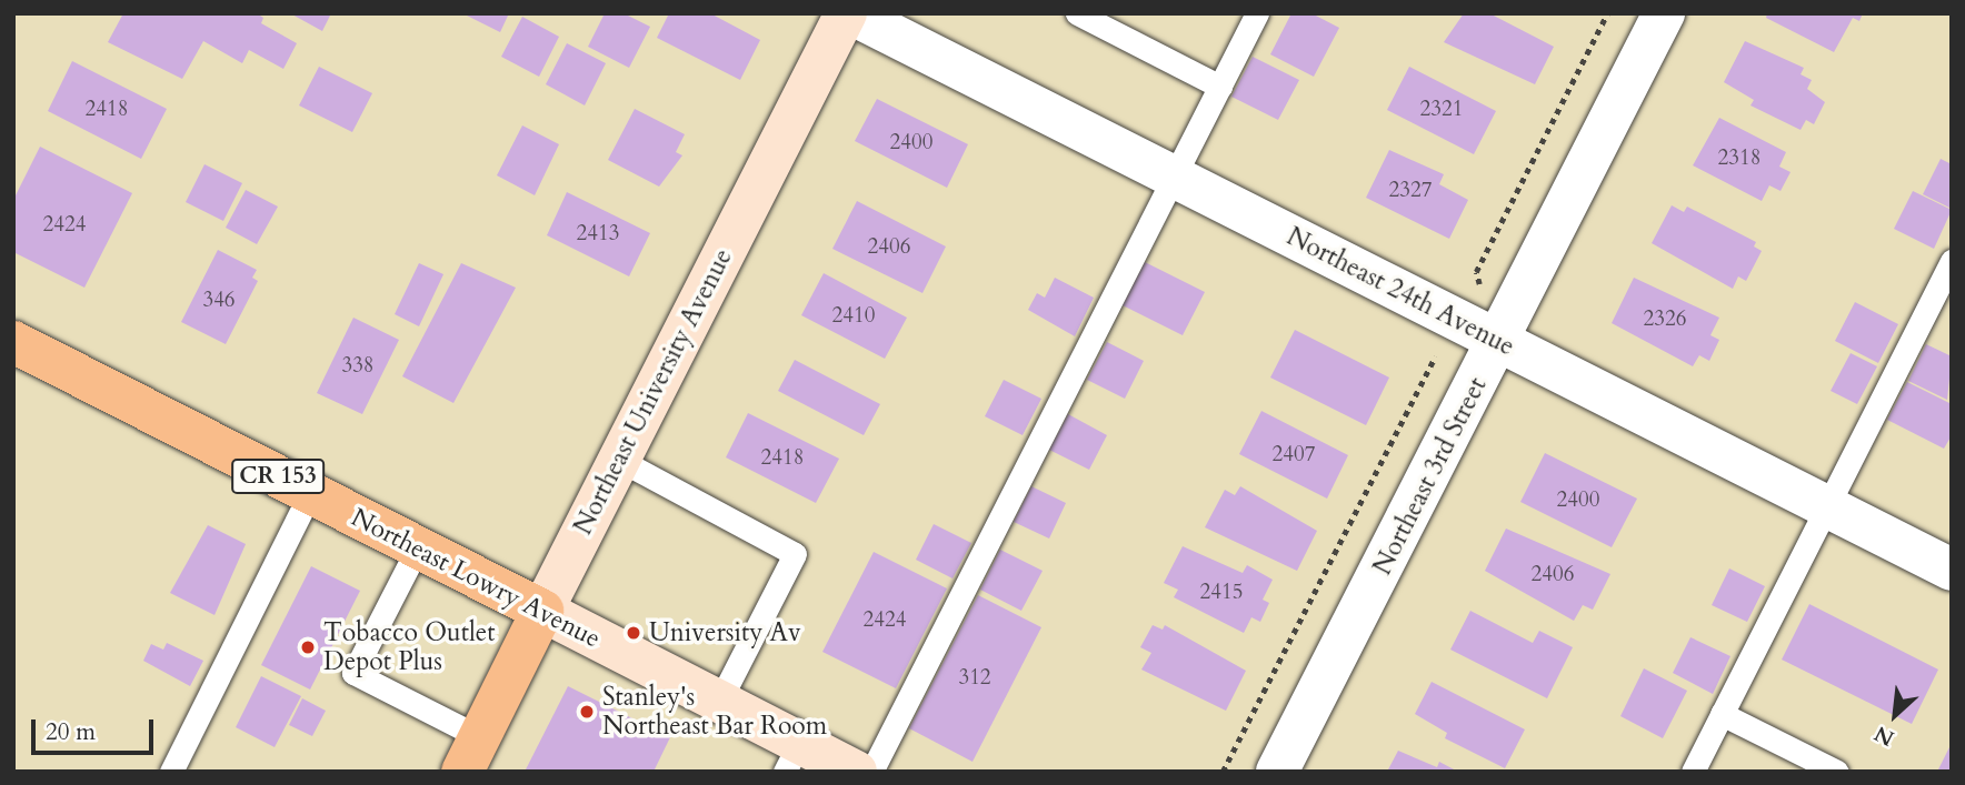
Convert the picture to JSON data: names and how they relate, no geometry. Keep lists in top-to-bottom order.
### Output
{
  "streets": {
    "main road": ["Northeast University Avenue", "CR 153", "Northeast Lowry Avenue"],
    "street": ["Northeast 24th Avenue", "Northeast 3rd Street"]
  },
  "crossings": [
    ["Northeast 24th Avenue", "Northeast University Avenue"],
    ["Northeast 24th Avenue", "Northeast 3rd Street"],
    ["Northeast University Avenue", "Northeast Lowry Avenue"]
  ],
  "places": ["University Av", "Tobacco Outlet Depot Plus", "Stanley's Northeast Bar Room"],
  "house_numbers": [
    "2418",
    "2321",
    "2400",
    "2318",
    "2327",
    "2424",
    "2413",
    "2406",
    "346",
    "2410",
    "2326",
    "338",
    "2407",
    "2418",
    "2400",
    "2406",
    "2415",
    "2424",
    "312"
  ],
  "scale_bar": "20 m",
  "north": "bottom left"
}
